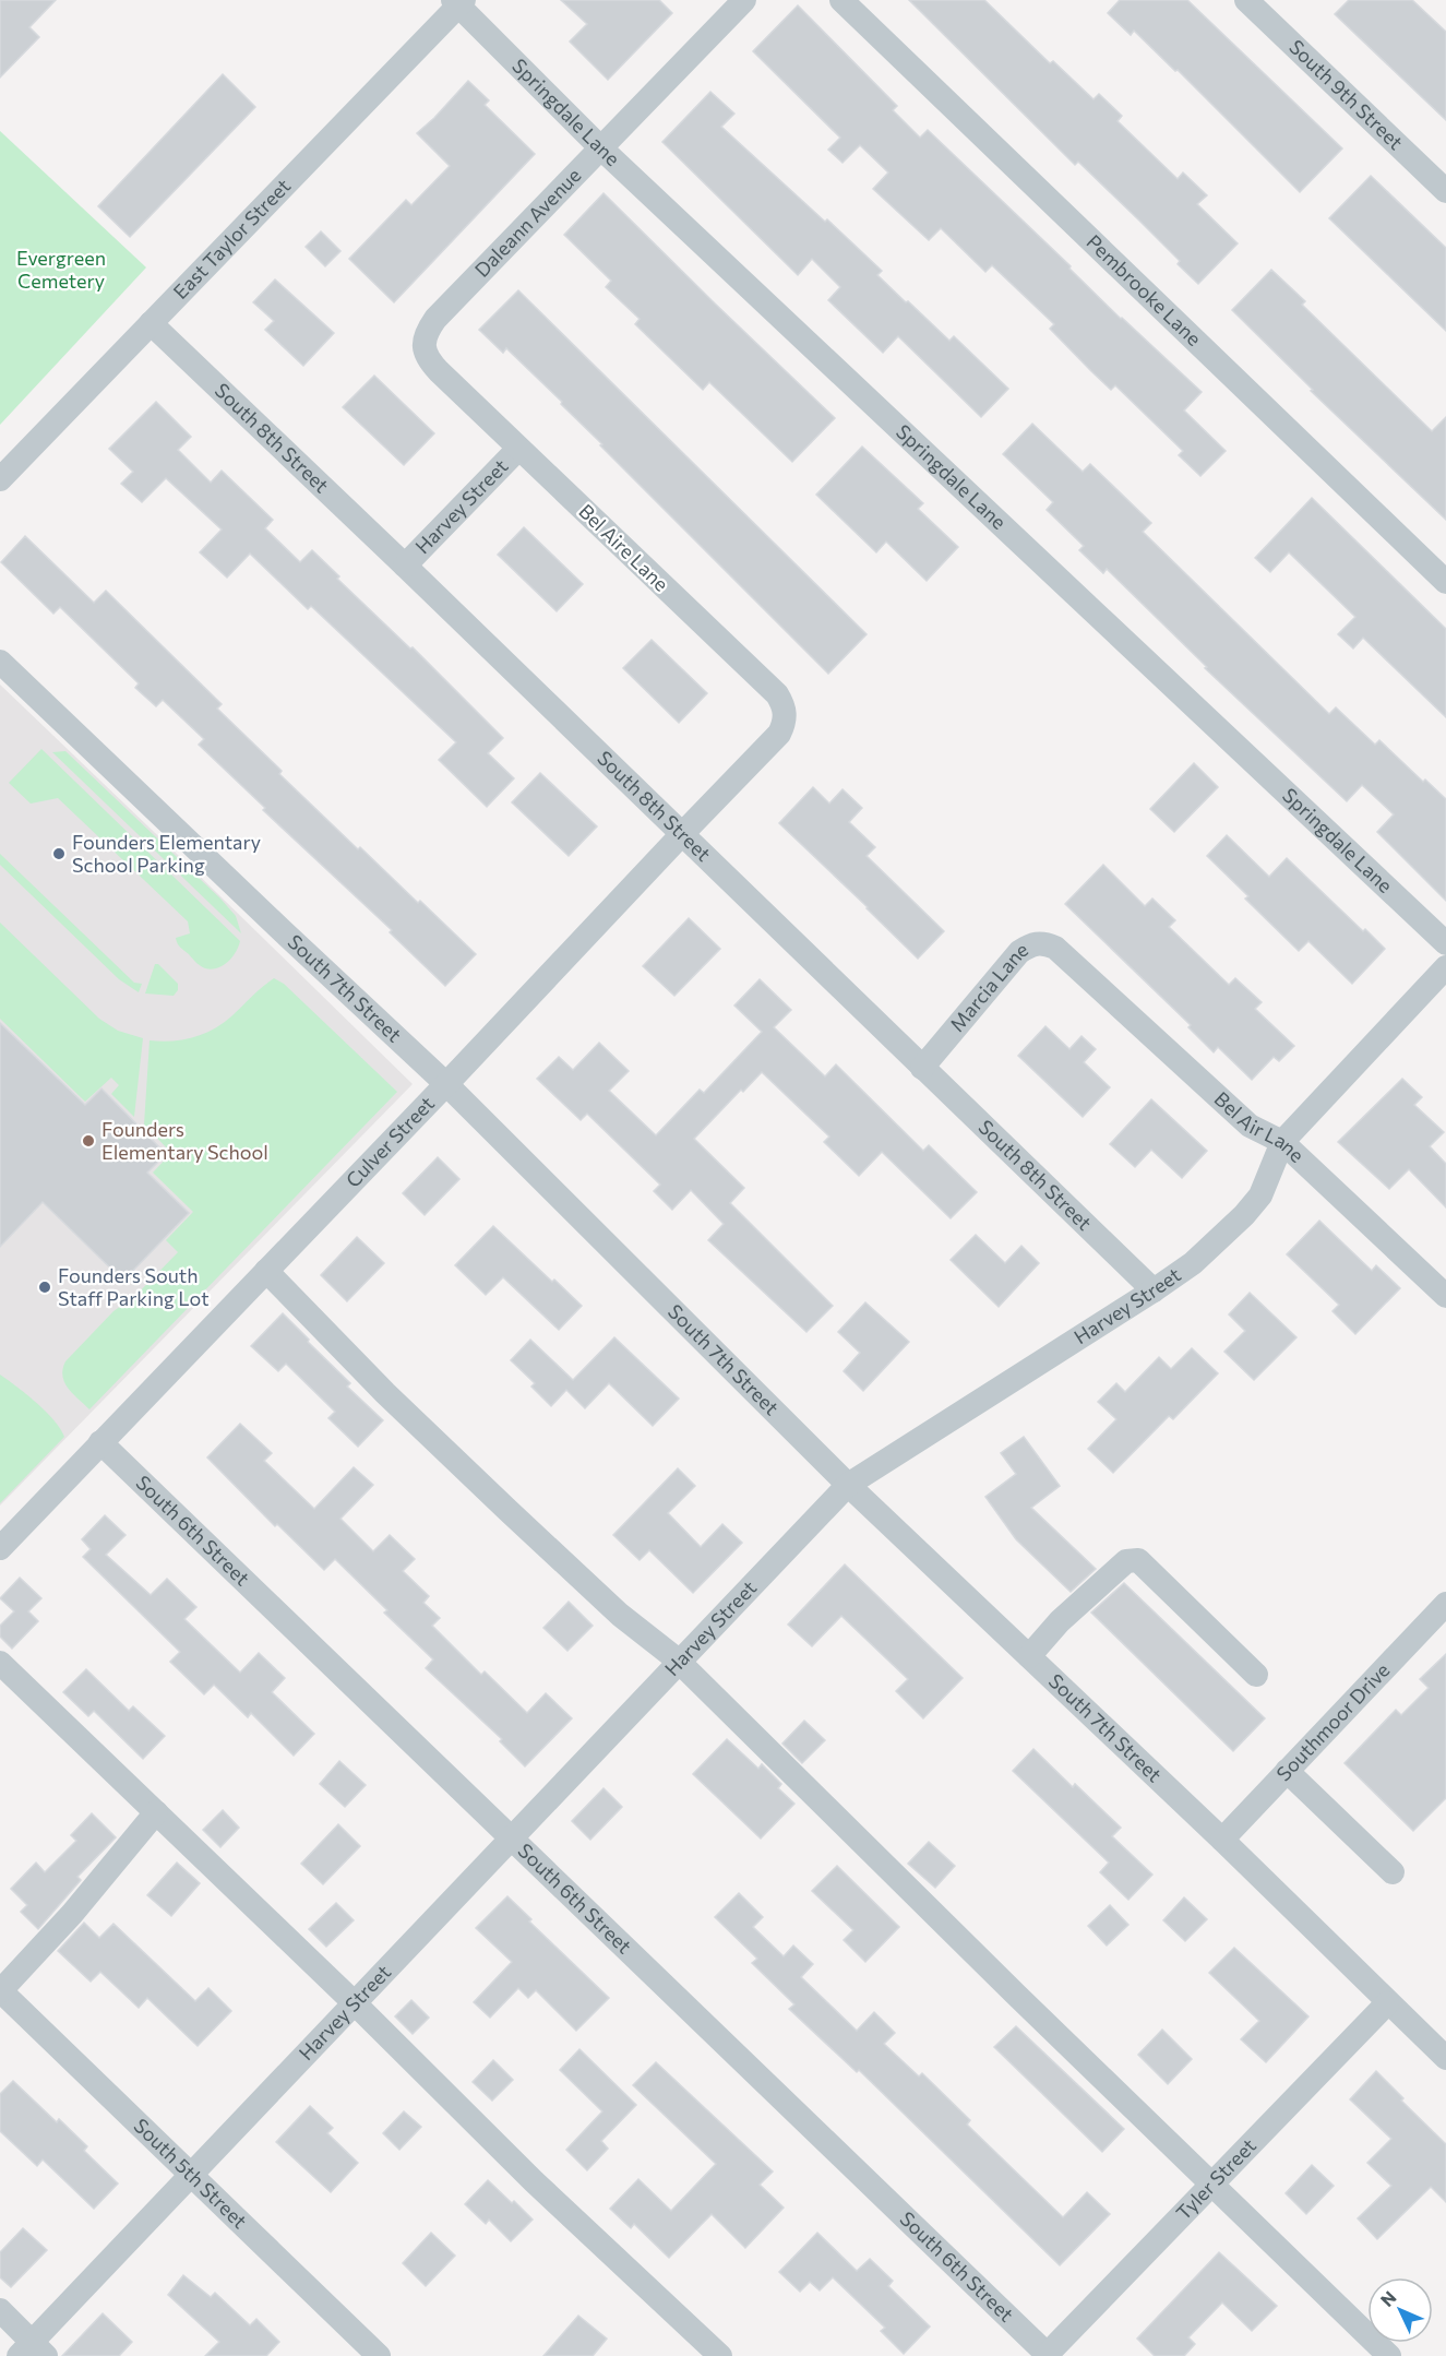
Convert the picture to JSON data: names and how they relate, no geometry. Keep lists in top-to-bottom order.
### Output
{
  "streets": {
    "street": [
      "South 9th Street",
      "Springdale Lane",
      "Daleann Avenue",
      "East Taylor Street",
      "Pembrooke Lane",
      "South 8th Street",
      "Harvey Street",
      "Bel Aire Lane",
      "South 7th Street",
      "Marcia Lane",
      "Bel Air Lane",
      "Culver Street",
      "South 6th Street",
      "Southmoor Drive",
      "South 5th Street",
      "Tyler Street"
    ]
  },
  "crossings": [
    ["Springdale Lane", "Daleann Avenue"],
    ["Springdale Lane", "East Taylor Street"],
    ["Daleann Avenue", "Bel Aire Lane"],
    ["East Taylor Street", "South 8th Street"],
    ["South 8th Street", "Harvey Street"],
    ["South 8th Street", "Marcia Lane"],
    ["South 8th Street", "Culver Street"],
    ["Harvey Street", "Bel Aire Lane"],
    ["Harvey Street", "South 7th Street"],
    ["Harvey Street", "Bel Air Lane"],
    ["Harvey Street", "South 6th Street"],
    ["Harvey Street", "South 5th Street"],
    ["Bel Aire Lane", "Culver Street"],
    ["South 7th Street", "Culver Street"],
    ["South 7th Street", "Southmoor Drive"],
    ["South 7th Street", "Tyler Street"],
    ["Marcia Lane", "Bel Air Lane"],
    ["Culver Street", "South 6th Street"],
    ["South 6th Street", "Tyler Street"]
  ],
  "parks": ["Evergreen Cemetery"],
  "places": ["Founders Elementary School Parking", "Founders Elementary School", "Founders South Staff Parking Lot"],
  "north": "top left"
}
